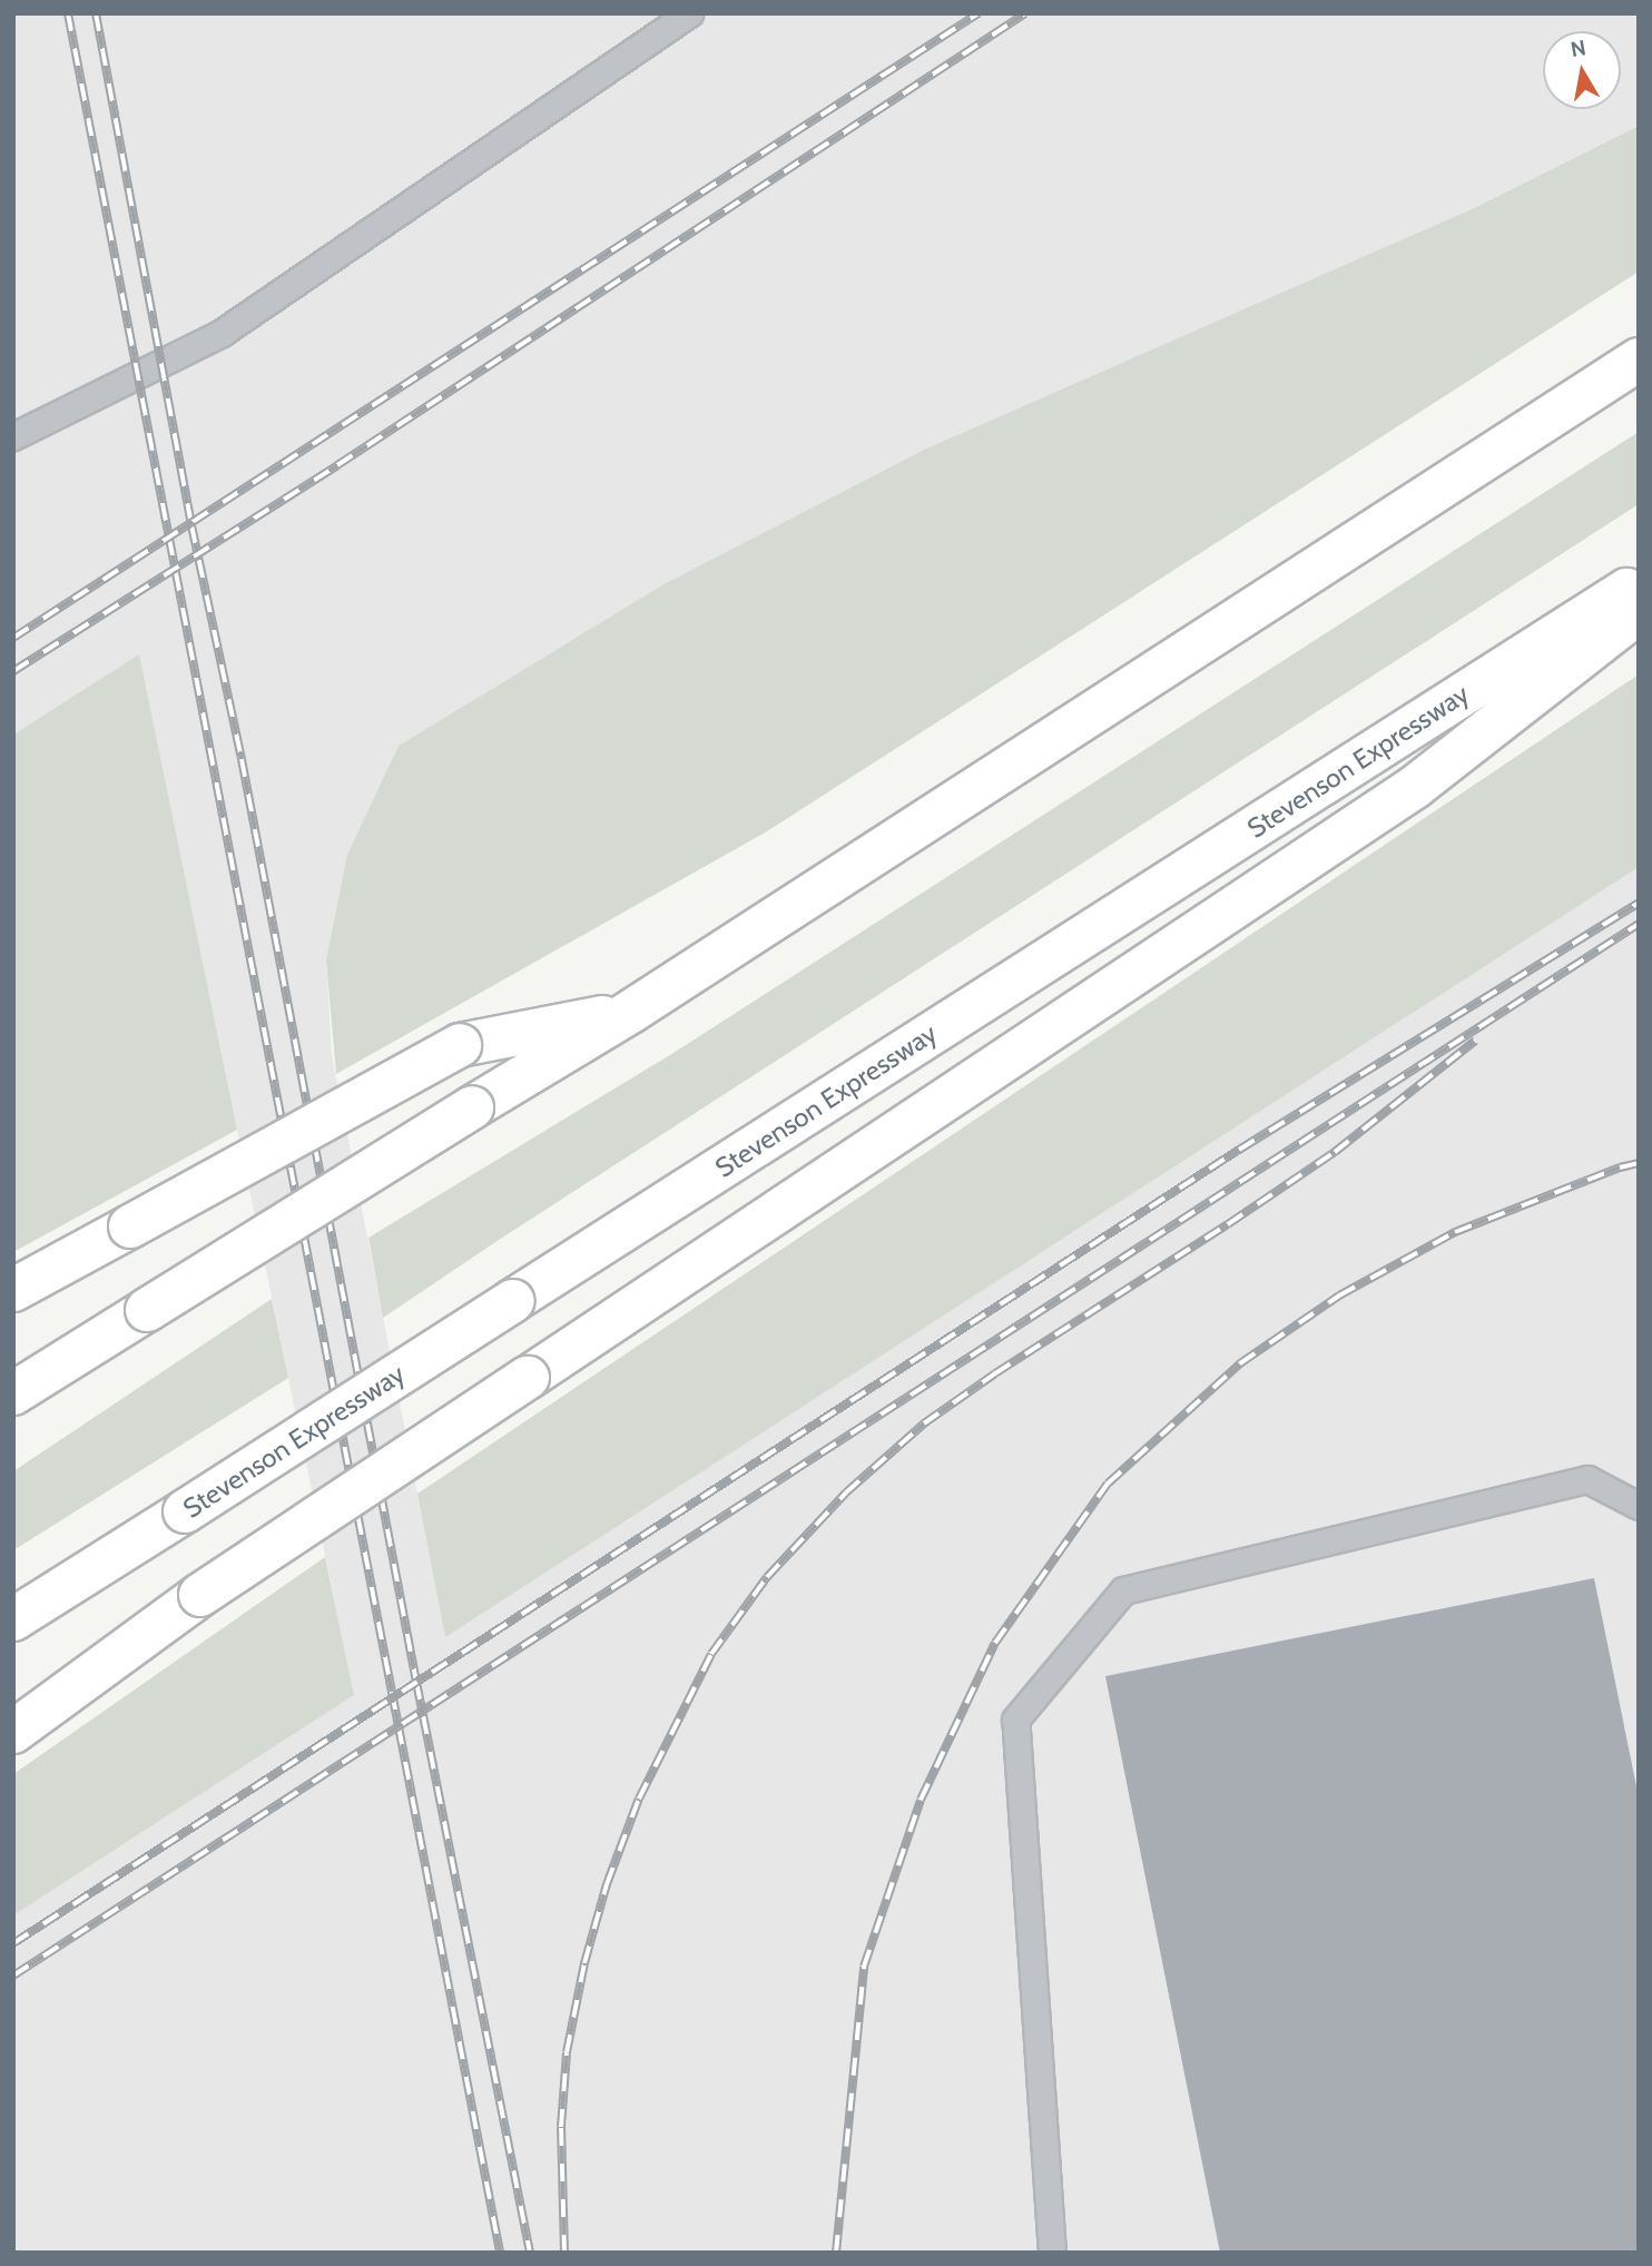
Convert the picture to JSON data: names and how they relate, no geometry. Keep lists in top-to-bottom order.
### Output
{
  "streets": {
    "highway": ["Stevenson Expressway"]
  },
  "north": "top"
}
